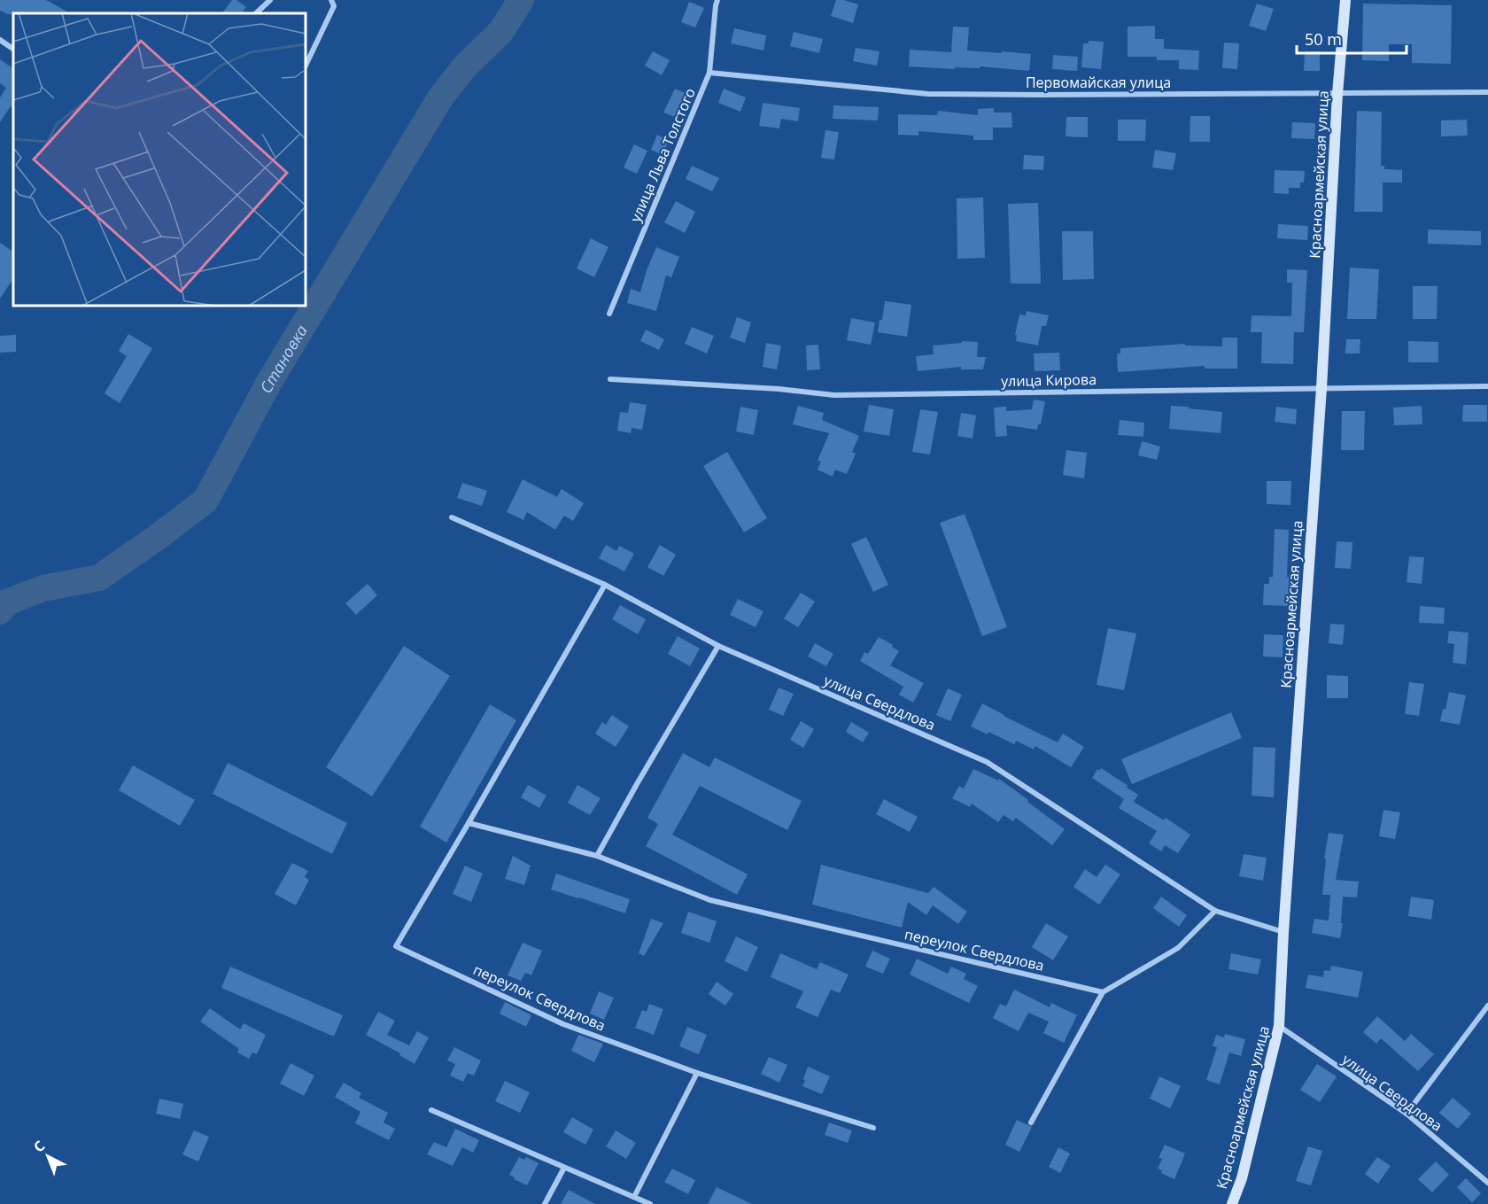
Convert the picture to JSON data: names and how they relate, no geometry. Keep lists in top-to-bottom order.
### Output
{
  "streets": {
    "main road": ["Красноармейская улица"],
    "street": [
      "Первомайская улица",
      "улица Льва Толстого",
      "улица Кирова",
      "улица Свердлова",
      "переулок Свердлова"
    ]
  },
  "crossings": [
    ["Первомайская улица", "улица Льва Толстого"],
    ["Первомайская улица", "Красноармейская улица"],
    ["Красноармейская улица", "улица Кирова"],
    ["Красноармейская улица", "улица Свердлова"],
    ["улица Свердлова", "переулок Свердлова"]
  ],
  "water": ["Становка"],
  "scale_bar": "50 m",
  "north": "top left"
}
